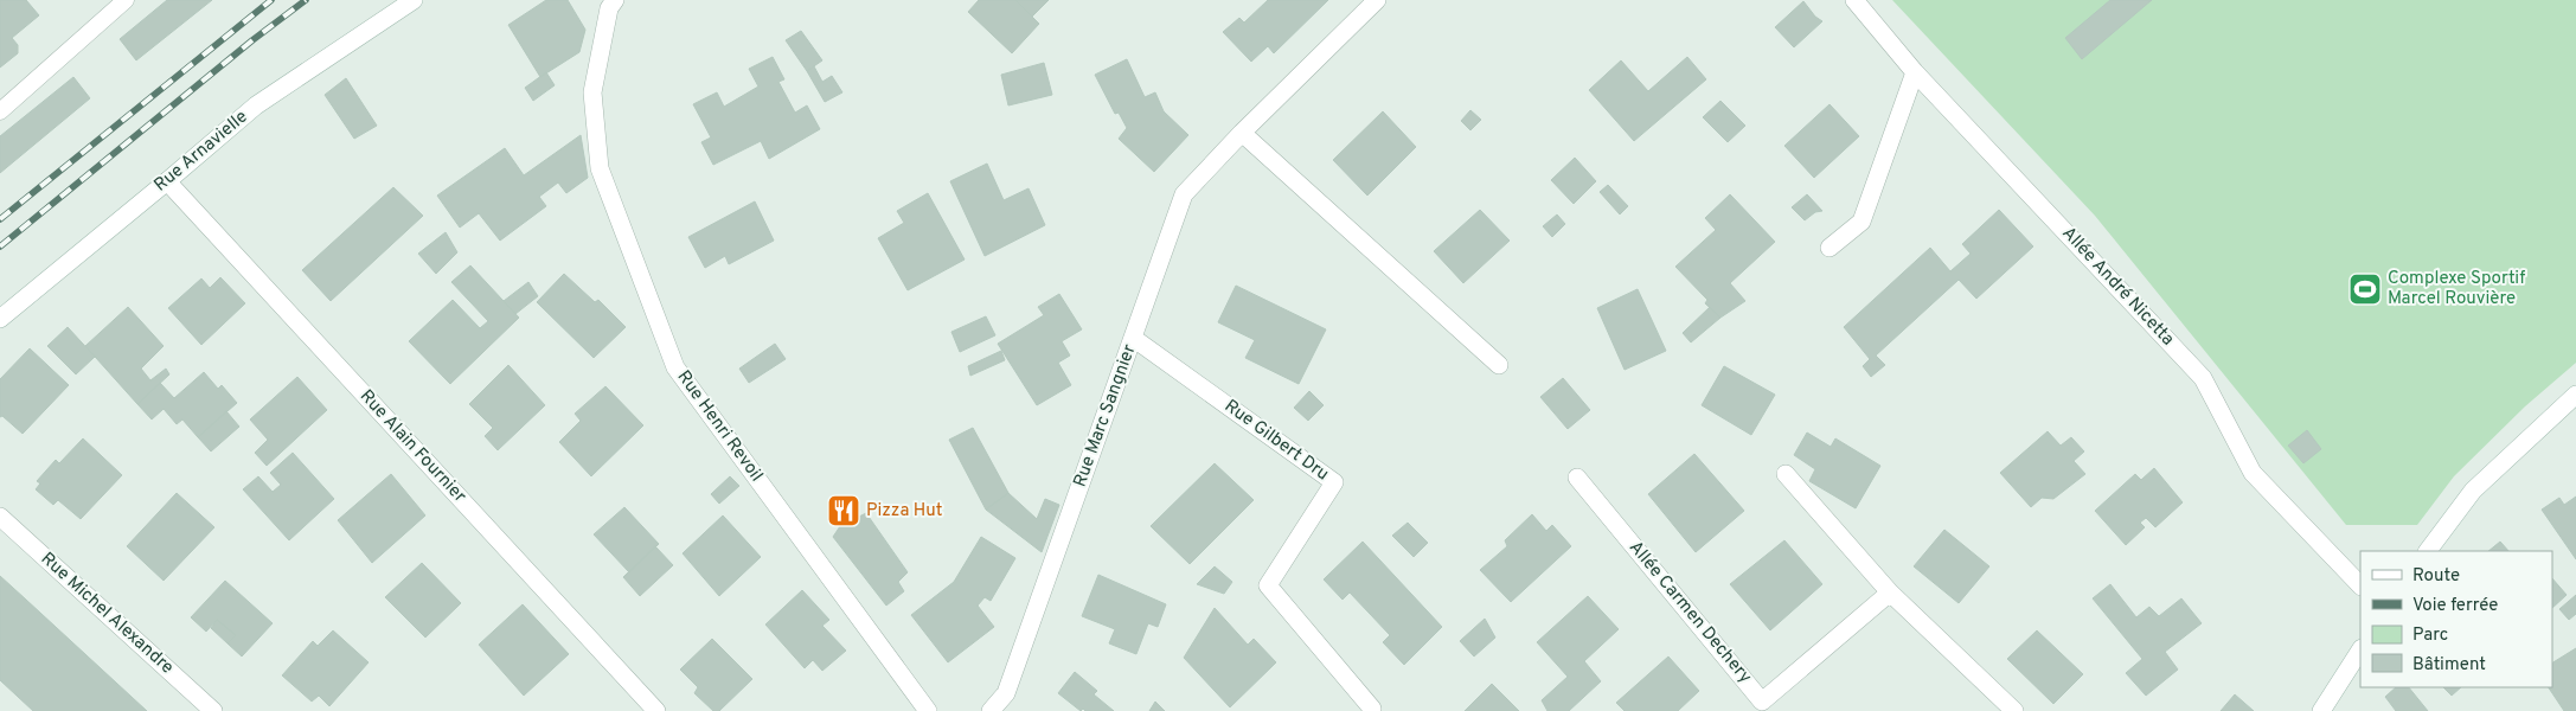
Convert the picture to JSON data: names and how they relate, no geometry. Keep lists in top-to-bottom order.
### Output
{
  "streets": {
    "street": [
      "Rue Arnavielle",
      "Allée André Nicetta",
      "Rue Marc Sangnier",
      "Rue Henri Revoil",
      "Rue Gilbert Dru",
      "Rue Alain Fournier",
      "Allée Carmen Dechery",
      "Rue Michel Alexandre"
    ]
  },
  "crossings": [
    ["Rue Arnavielle", "Rue Alain Fournier"],
    ["Rue Marc Sangnier", "Rue Gilbert Dru"]
  ],
  "places": {
    "sports": ["Complexe Sportif Marcel Rouvière"],
    "restaurant": ["Pizza Hut"]
  },
  "legend": [
    "Route",
    "Voie ferrée",
    "Parc",
    "Bâtiment"
  ]
}
